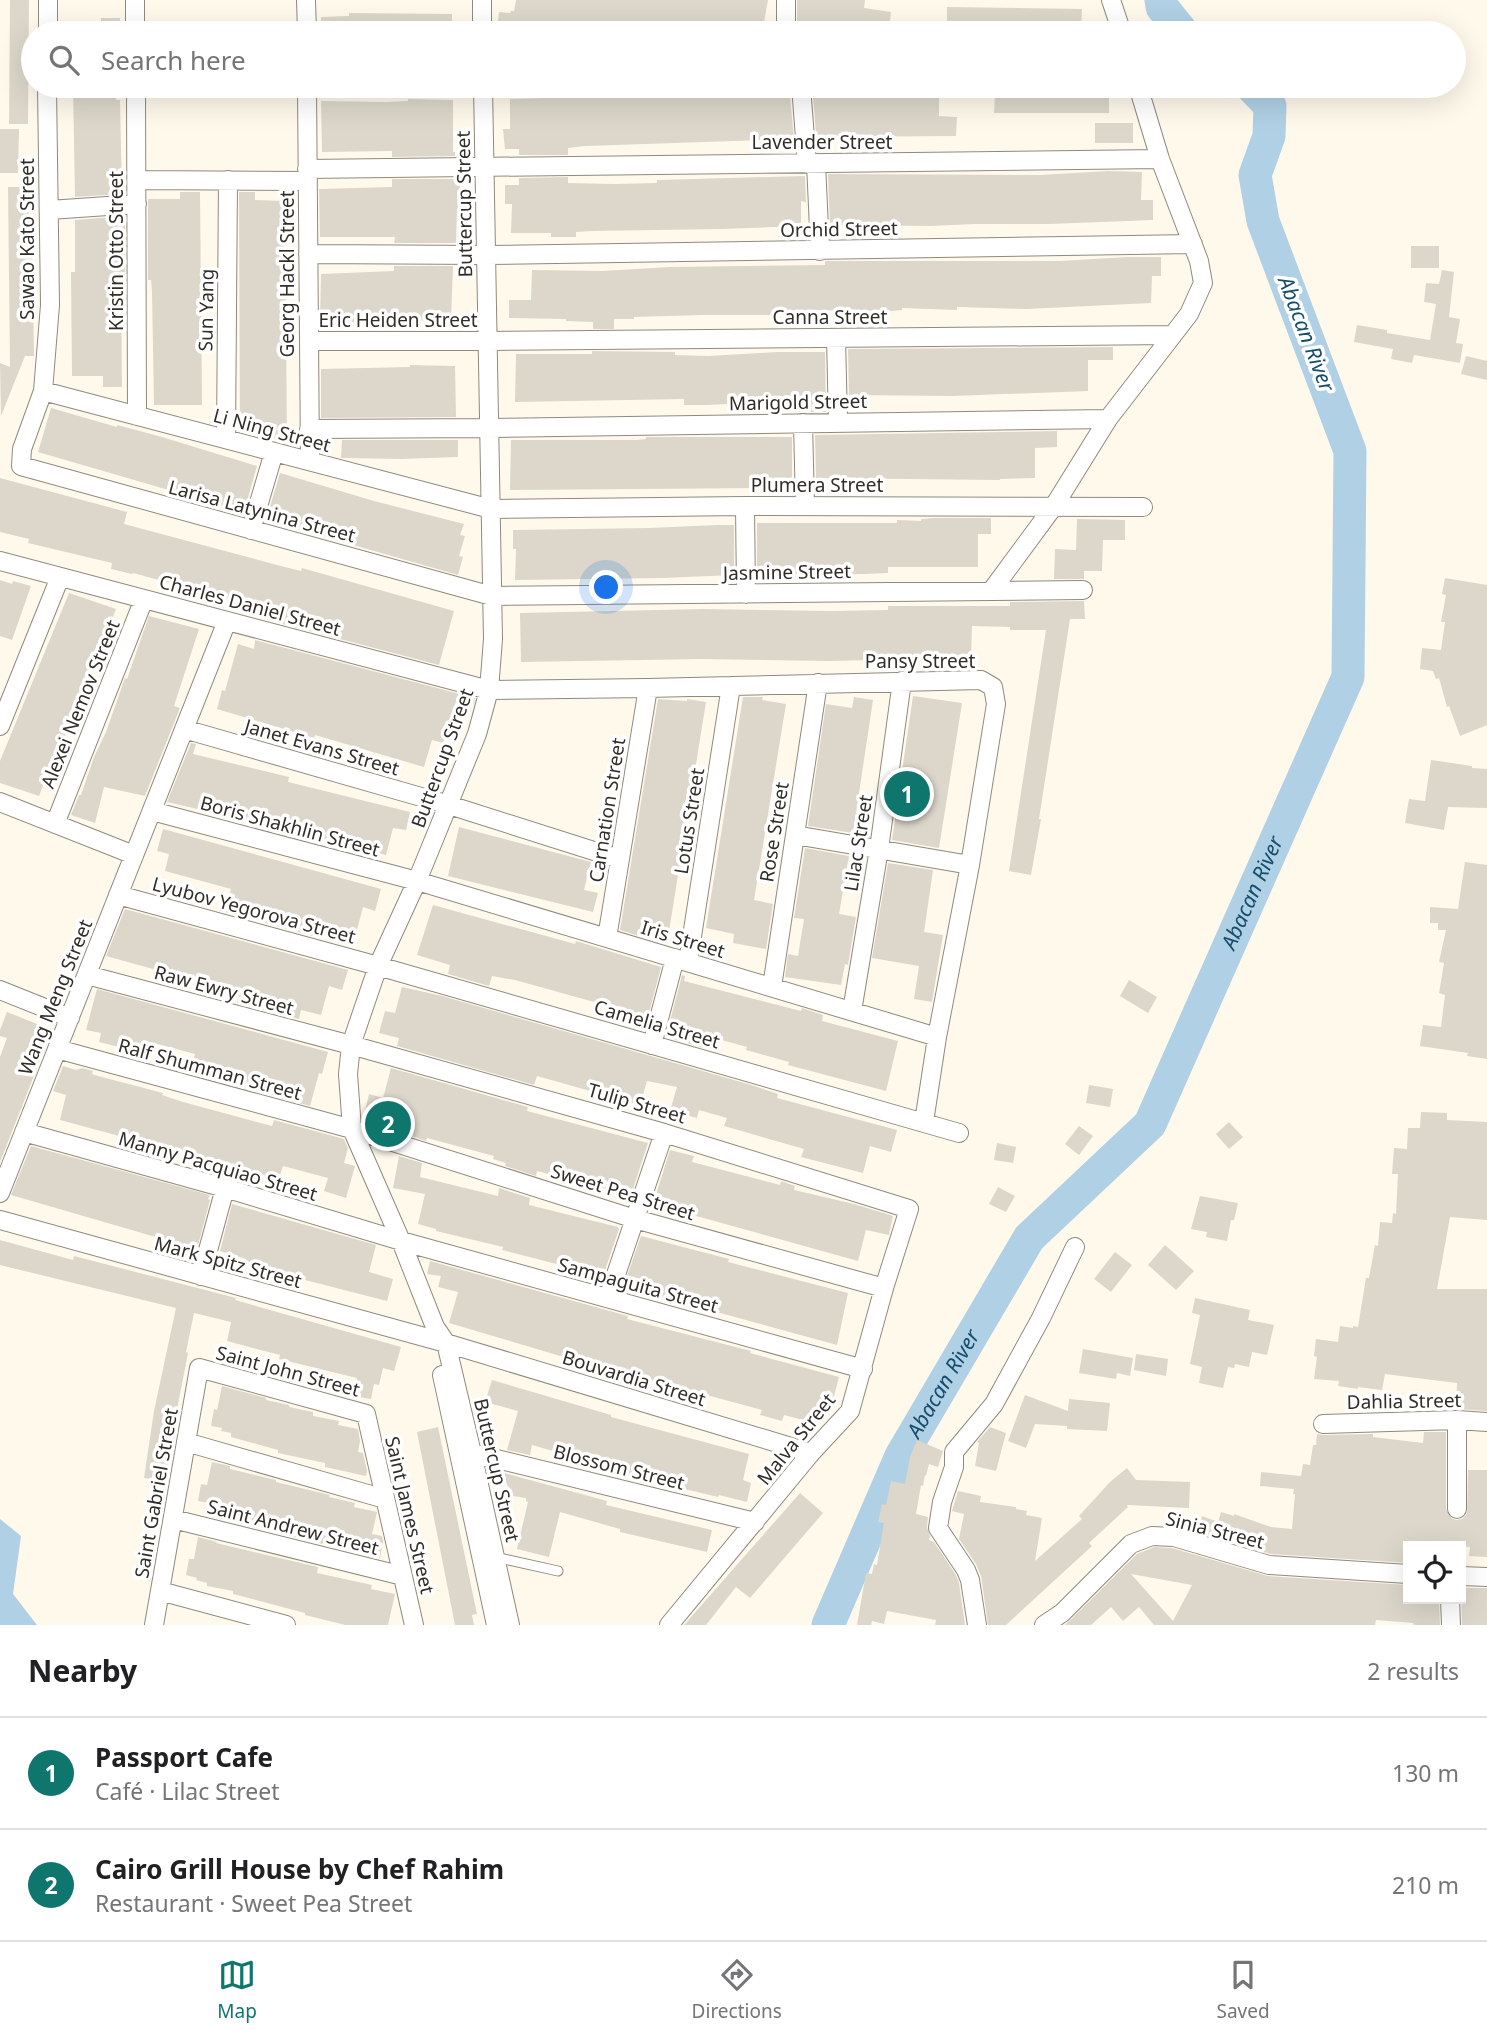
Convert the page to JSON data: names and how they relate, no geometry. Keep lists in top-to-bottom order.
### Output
{
  "streets": {
    "street": [
      "Lavender Street",
      "Buttercup Street",
      "Orchid Street",
      "Sawao Kato Street",
      "Kristin Otto Street",
      "Georg Hackl Street",
      "Sun Yang",
      "Canna Street",
      "Eric Heiden Street",
      "Marigold Street",
      "Li Ning Street",
      "Plumera Street",
      "Larisa Latynina Street",
      "Jasmine Street",
      "Charles Daniel Street",
      "Pansy Street",
      "Alexei Nemov Street",
      "Janet Evans Street",
      "Carnation Street",
      "Lotus Street",
      "Boris Shakhlin Street",
      "Rose Street",
      "Lilac Street",
      "Lyubov Yegorova Street",
      "Iris Street",
      "Raw Ewry Street",
      "Wang Meng Street",
      "Camelia Street",
      "Ralf Shumman Street",
      "Tulip Street",
      "Manny Pacquiao Street",
      "Sweet Pea Street",
      "Mark Spitz Street",
      "Sampaguita Street",
      "Saint John Street",
      "Bouvardia Street",
      "Dahlia Street",
      "Malva Street",
      "Blossom Street",
      "Saint Gabriel Street",
      "Saint James Street",
      "Saint Andrew Street",
      "Sinia Street"
    ]
  },
  "crossings": [
    ["Lavender Street", "Buttercup Street"],
    ["Lavender Street", "Kristin Otto Street"],
    ["Lavender Street", "Georg Hackl Street"],
    ["Lavender Street", "Sun Yang"],
    ["Buttercup Street", "Orchid Street"],
    ["Buttercup Street", "Canna Street"],
    ["Buttercup Street", "Eric Heiden Street"],
    ["Buttercup Street", "Marigold Street"],
    ["Buttercup Street", "Li Ning Street"],
    ["Buttercup Street", "Plumera Street"],
    ["Buttercup Street", "Larisa Latynina Street"],
    ["Buttercup Street", "Jasmine Street"],
    ["Buttercup Street", "Charles Daniel Street"],
    ["Buttercup Street", "Pansy Street"],
    ["Buttercup Street", "Janet Evans Street"],
    ["Buttercup Street", "Boris Shakhlin Street"],
    ["Buttercup Street", "Lyubov Yegorova Street"],
    ["Buttercup Street", "Iris Street"],
    ["Buttercup Street", "Raw Ewry Street"],
    ["Buttercup Street", "Camelia Street"],
    ["Buttercup Street", "Ralf Shumman Street"],
    ["Buttercup Street", "Tulip Street"],
    ["Buttercup Street", "Manny Pacquiao Street"],
    ["Buttercup Street", "Sweet Pea Street"],
    ["Buttercup Street", "Mark Spitz Street"],
    ["Buttercup Street", "Sampaguita Street"],
    ["Buttercup Street", "Bouvardia Street"],
    ["Buttercup Street", "Blossom Street"],
    ["Orchid Street", "Georg Hackl Street"],
    ["Sawao Kato Street", "Li Ning Street"],
    ["Sawao Kato Street", "Larisa Latynina Street"],
    ["Kristin Otto Street", "Li Ning Street"],
    ["Georg Hackl Street", "Eric Heiden Street"],
    ["Georg Hackl Street", "Marigold Street"],
    ["Georg Hackl Street", "Li Ning Street"],
    ["Sun Yang", "Li Ning Street"],
    ["Canna Street", "Eric Heiden Street"],
    ["Li Ning Street", "Plumera Street"],
    ["Larisa Latynina Street", "Jasmine Street"],
    ["Charles Daniel Street", "Pansy Street"],
    ["Charles Daniel Street", "Alexei Nemov Street"],
    ["Charles Daniel Street", "Wang Meng Street"],
    ["Pansy Street", "Carnation Street"],
    ["Pansy Street", "Lotus Street"],
    ["Pansy Street", "Rose Street"],
    ["Pansy Street", "Lilac Street"],
    ["Pansy Street", "Iris Street"],
    ["Pansy Street", "Camelia Street"],
    ["Janet Evans Street", "Carnation Street"],
    ["Janet Evans Street", "Wang Meng Street"],
    ["Carnation Street", "Iris Street"],
    ["Lotus Street", "Iris Street"],
    ["Lotus Street", "Camelia Street"],
    ["Boris Shakhlin Street", "Iris Street"],
    ["Boris Shakhlin Street", "Wang Meng Street"],
    ["Rose Street", "Iris Street"],
    ["Lilac Street", "Iris Street"],
    ["Lyubov Yegorova Street", "Wang Meng Street"],
    ["Lyubov Yegorova Street", "Camelia Street"],
    ["Raw Ewry Street", "Wang Meng Street"],
    ["Raw Ewry Street", "Tulip Street"],
    ["Wang Meng Street", "Ralf Shumman Street"],
    ["Wang Meng Street", "Manny Pacquiao Street"],
    ["Ralf Shumman Street", "Sweet Pea Street"],
    ["Tulip Street", "Malva Street"],
    ["Manny Pacquiao Street", "Sampaguita Street"],
    ["Sweet Pea Street", "Malva Street"],
    ["Mark Spitz Street", "Bouvardia Street"],
    ["Sampaguita Street", "Malva Street"],
    ["Saint John Street", "Saint Gabriel Street"],
    ["Saint John Street", "Saint James Street"],
    ["Bouvardia Street", "Malva Street"],
    ["Malva Street", "Blossom Street"],
    ["Saint Gabriel Street", "Saint Andrew Street"],
    ["Saint James Street", "Saint Andrew Street"]
  ],
  "water": ["Abacan River"],
  "page": {
    "search": "Search here",
    "pins": ["1", "2"],
    "heading": ["Nearby", "2 results"],
    "list": [
      {
        "mark": "1",
        "name": "Passport Cafe",
        "note": "Café · Lilac Street",
        "value": "130 m"
      },
      {
        "mark": "2",
        "name": "Cairo Grill House by Chef Rahim",
        "note": "Restaurant · Sweet Pea Street",
        "value": "210 m"
      }
    ],
    "nav": ["Map", "Directions", "Saved"]
  }
}
